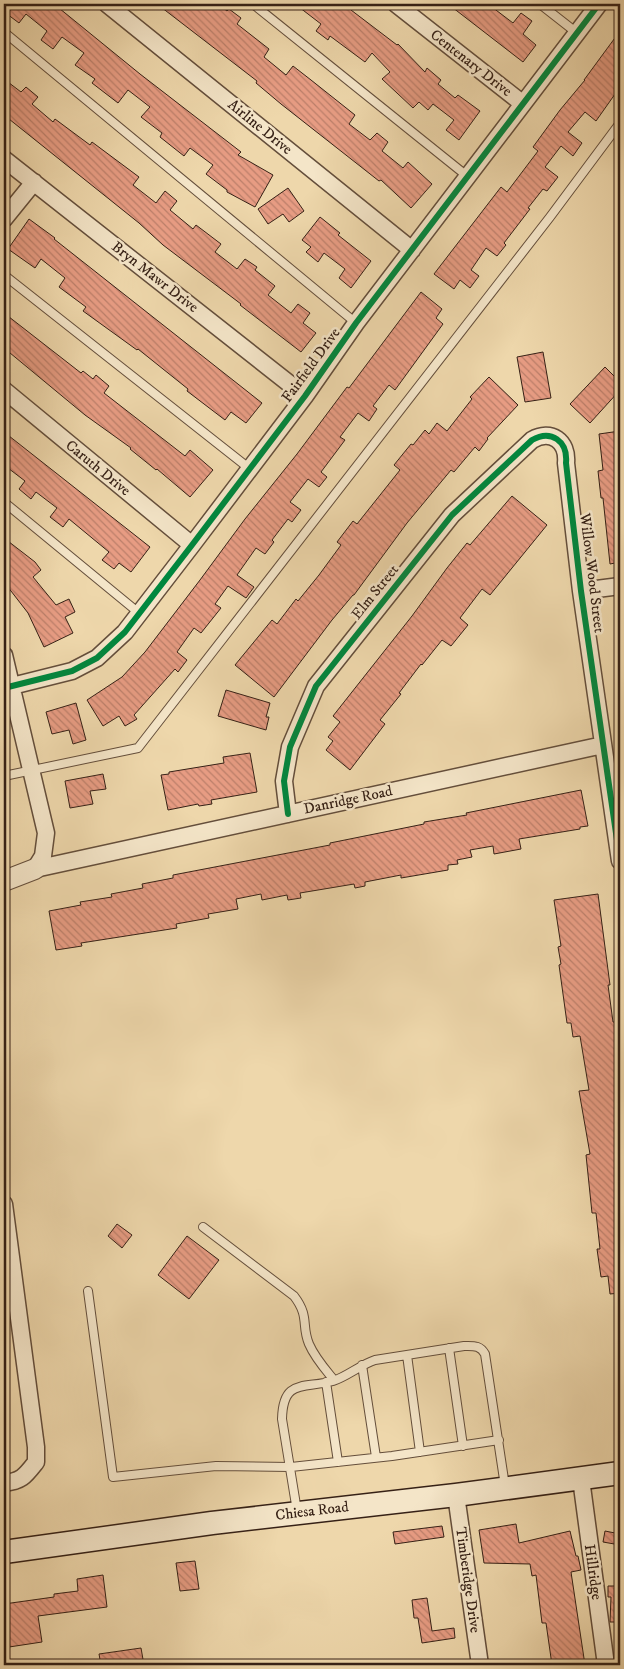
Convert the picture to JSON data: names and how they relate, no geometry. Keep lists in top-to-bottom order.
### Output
{
  "streets": {
    "main road": ["Chiesa Road"],
    "street": [
      "Centenary Drive",
      "Airline Drive",
      "Bryn Mawr Drive",
      "Fairfield Drive",
      "Caruth Drive",
      "Willow Wood Street",
      "Elm Street",
      "Danridge Road",
      "Hillridge",
      "Timberidge Drive"
    ]
  },
  "crossings": [
    ["Centenary Drive", "Fairfield Drive"],
    ["Airline Drive", "Fairfield Drive"],
    ["Bryn Mawr Drive", "Fairfield Drive"],
    ["Fairfield Drive", "Caruth Drive"],
    ["Willow Wood Street", "Elm Street"],
    ["Willow Wood Street", "Danridge Road"],
    ["Elm Street", "Danridge Road"],
    ["Chiesa Road", "Hillridge"],
    ["Chiesa Road", "Timberidge Drive"]
  ]
}
